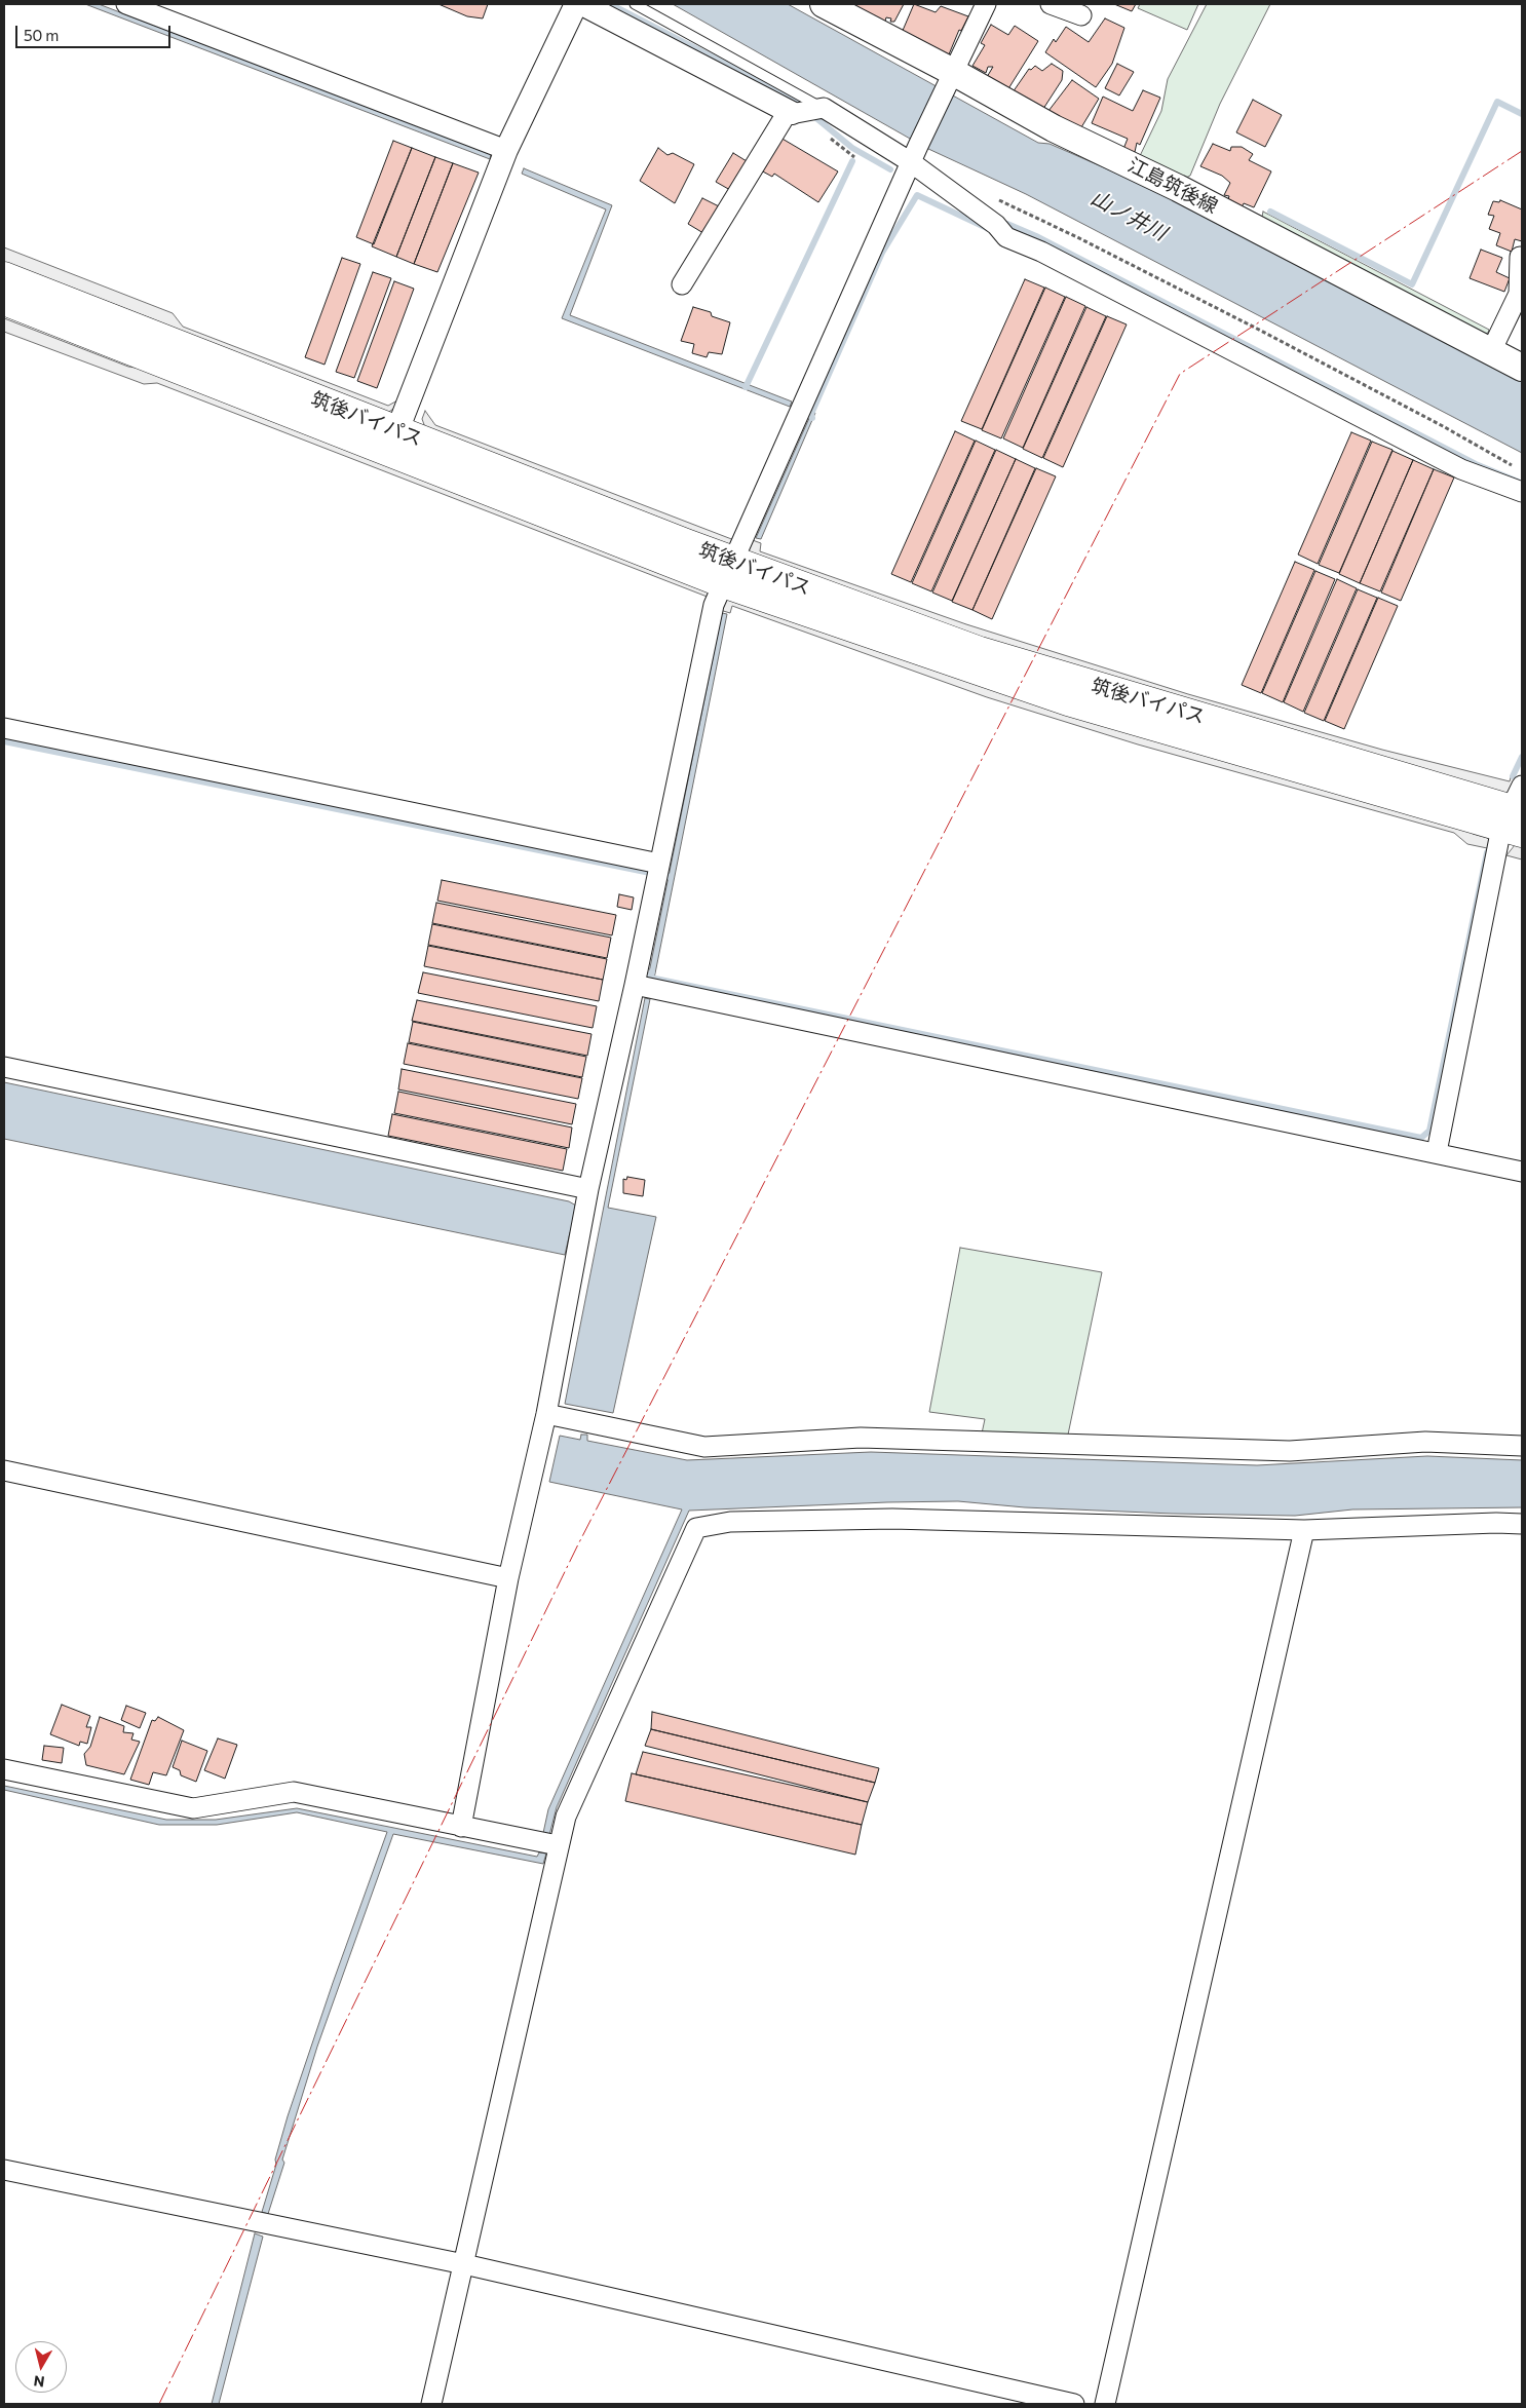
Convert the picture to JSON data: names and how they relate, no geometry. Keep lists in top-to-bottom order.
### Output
{
  "streets": {
    "highway": ["筑後バイパス"],
    "main road": ["江島筑後線"]
  },
  "water": ["山ノ井川"],
  "scale_bar": "50 m",
  "north": "bottom"
}
